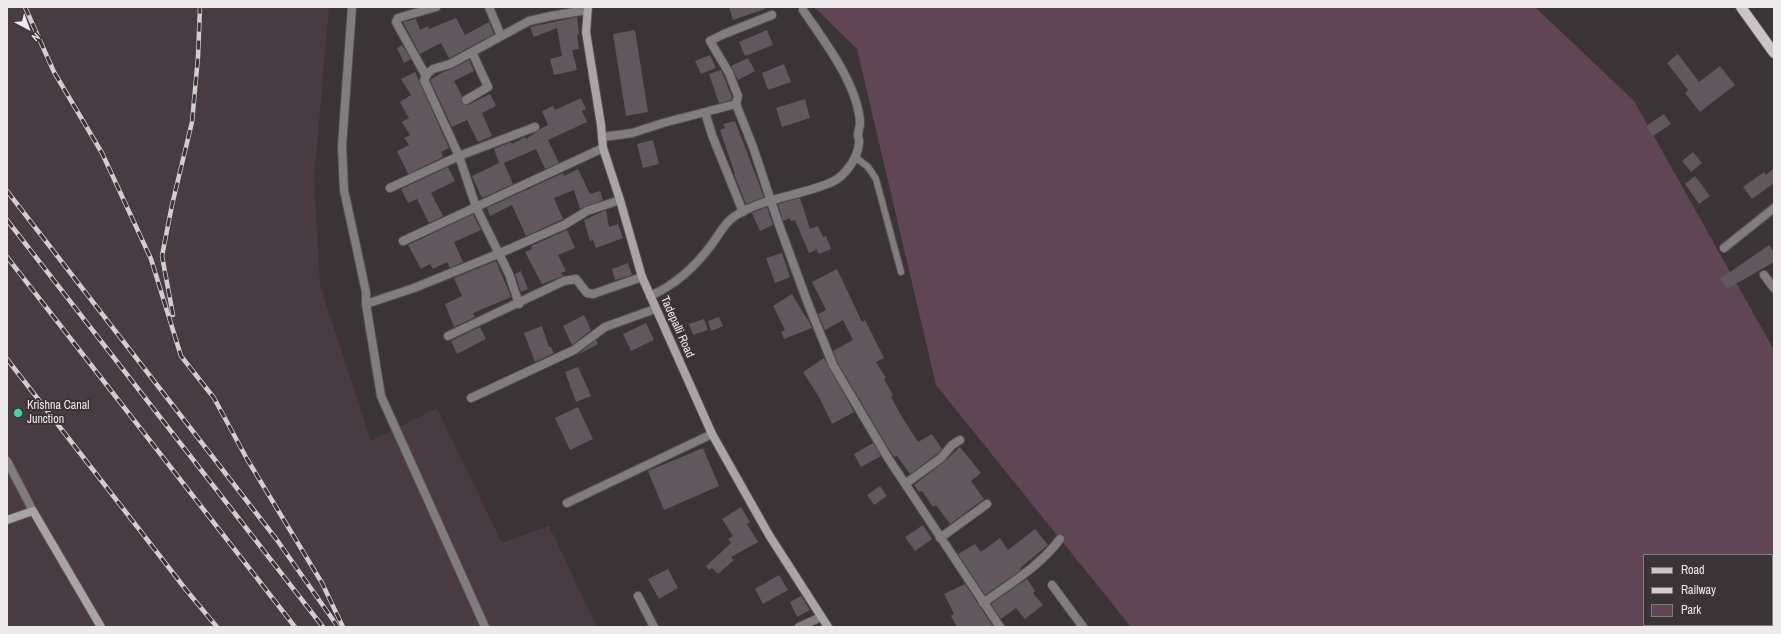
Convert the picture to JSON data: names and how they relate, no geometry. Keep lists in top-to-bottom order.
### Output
{
  "streets": {
    "street": ["Tadepalli Road"]
  },
  "places": ["Krishna Canal Junction"],
  "legend": ["Road", "Railway", "Park"],
  "north": "bottom right"
}
